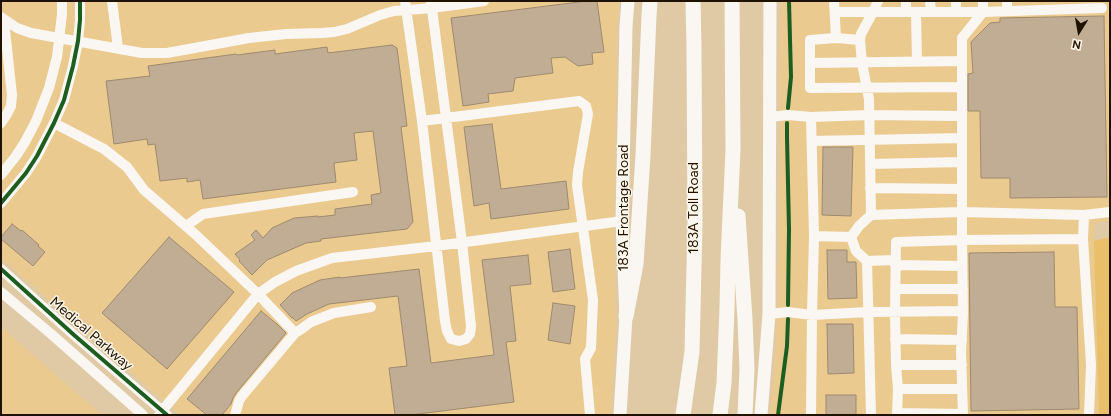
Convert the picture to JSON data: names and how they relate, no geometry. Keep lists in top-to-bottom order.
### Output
{
  "streets": {
    "highway": ["183A Toll Road"],
    "main road": ["183A Frontage Road"],
    "street": ["Medical Parkway"]
  },
  "north": "bottom"
}
